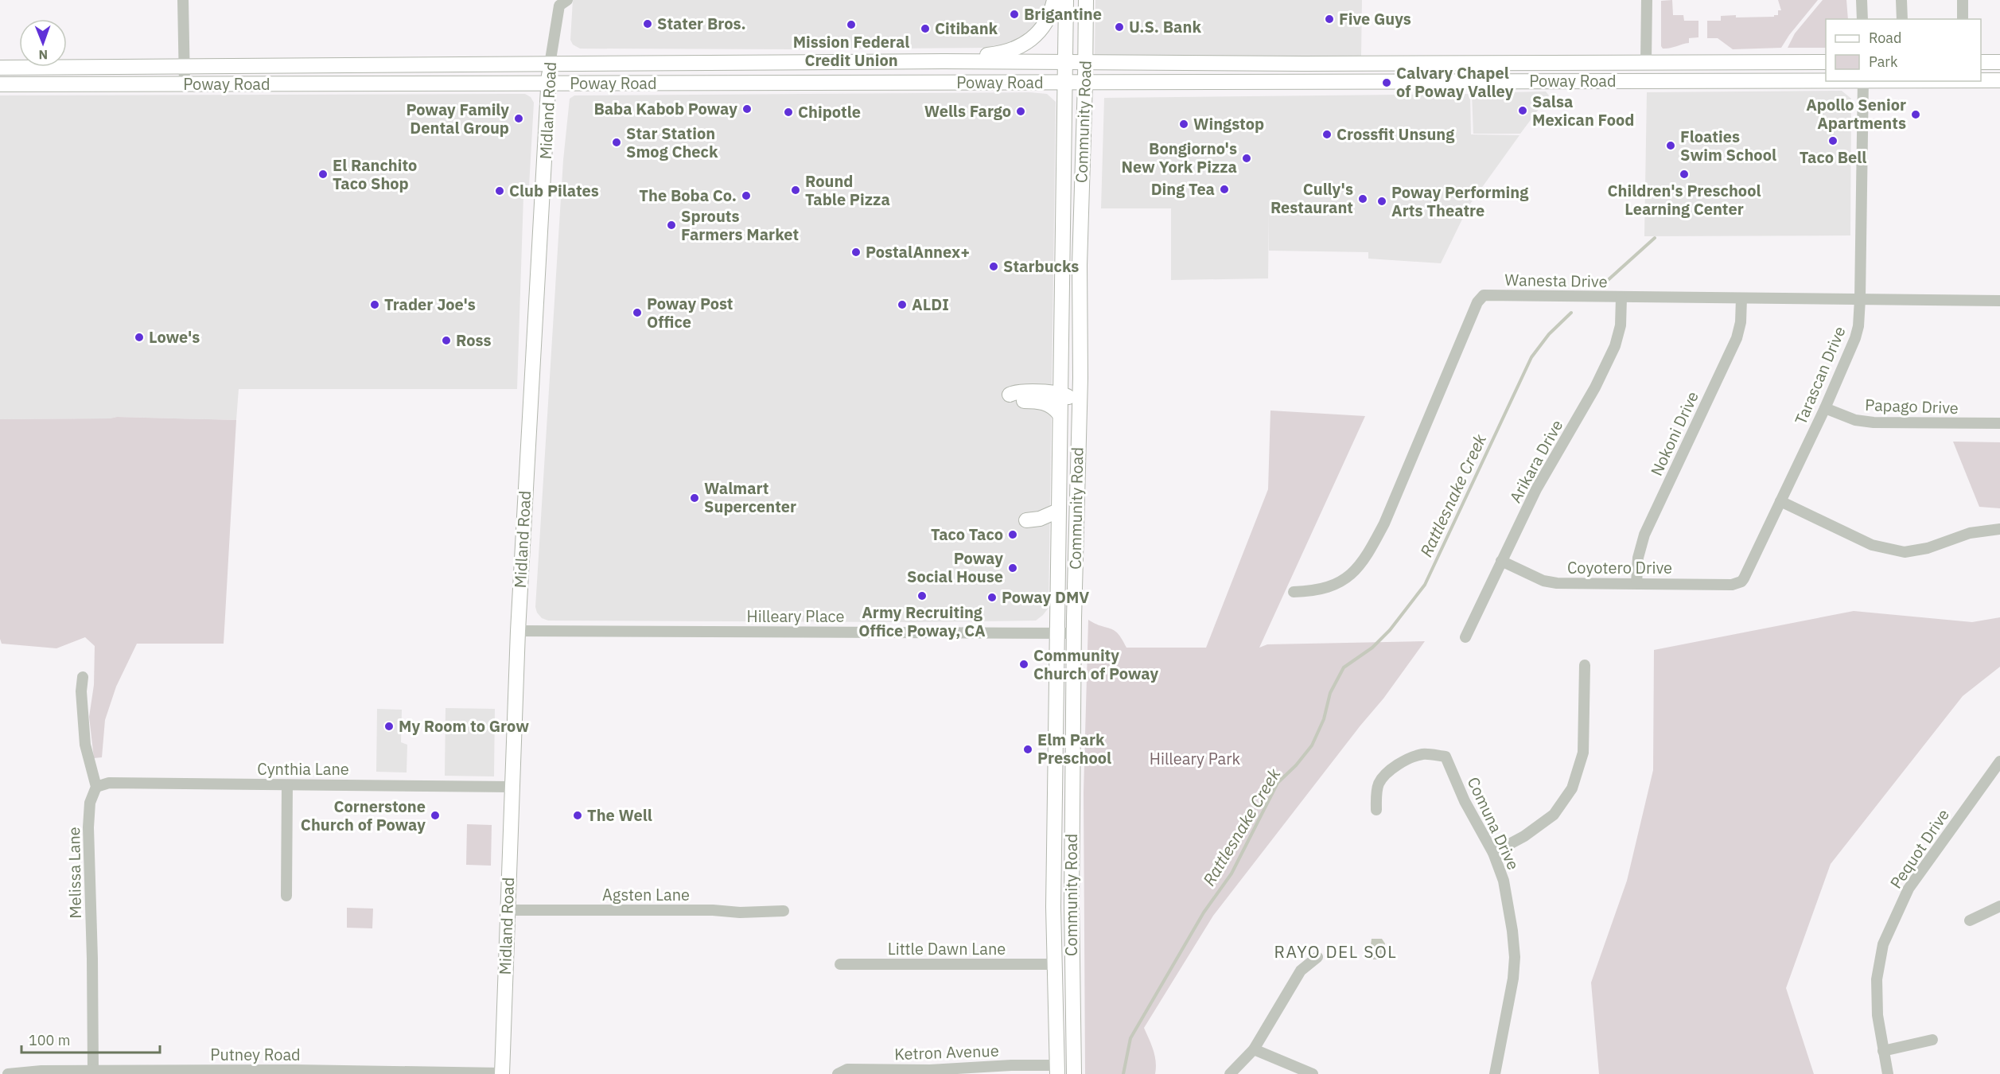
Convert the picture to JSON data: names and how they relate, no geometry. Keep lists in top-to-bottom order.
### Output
{
  "streets": {
    "main road": ["Poway Road", "Midland Road", "Community Road"],
    "street": [
      "Wanesta Drive",
      "Tarascan Drive",
      "Papago Drive",
      "Nokoni Drive",
      "Arikara Drive",
      "Coyotero Drive",
      "Hilleary Place",
      "Cynthia Lane",
      "Comuna Drive",
      "Pequot Drive",
      "Melissa Lane",
      "Agsten Lane",
      "Little Dawn Lane",
      "Ketron Avenue",
      "Putney Road"
    ]
  },
  "crossings": [
    ["Poway Road", "Midland Road"],
    ["Poway Road", "Community Road"],
    ["Midland Road", "Hilleary Place"],
    ["Midland Road", "Cynthia Lane"],
    ["Midland Road", "Agsten Lane"],
    ["Midland Road", "Putney Road"],
    ["Community Road", "Hilleary Place"],
    ["Community Road", "Little Dawn Lane"],
    ["Community Road", "Ketron Avenue"],
    ["Wanesta Drive", "Tarascan Drive"],
    ["Wanesta Drive", "Nokoni Drive"],
    ["Wanesta Drive", "Arikara Drive"],
    ["Tarascan Drive", "Papago Drive"],
    ["Tarascan Drive", "Coyotero Drive"],
    ["Nokoni Drive", "Coyotero Drive"],
    ["Arikara Drive", "Coyotero Drive"],
    ["Cynthia Lane", "Melissa Lane"],
    ["Melissa Lane", "Putney Road"]
  ],
  "districts": ["RAYO DEL SOL"],
  "water": ["Rattlesnake Creek"],
  "parks": ["Hilleary Park"],
  "places": [
    "Brigantine",
    "Five Guys",
    "Stater Bros.",
    "Mission Federal Credit Union",
    "U.S. Bank",
    "Citibank",
    "Calvary Chapel of Poway Valley",
    "Baba Kabob Poway",
    "Salsa Mexican Food",
    "Wells Fargo",
    "Chipotle",
    "Apollo Senior Apartments",
    "Poway Family Dental Group",
    "Wingstop",
    "Crossfit Unsung",
    "Taco Bell",
    "Star Station Smog Check",
    "Floaties Swim School",
    "Bongiorno's New York Pizza",
    "El Ranchito Taco Shop",
    "Children's Preschool Learning Center",
    "Ding Tea",
    "Round Table Pizza",
    "Club Pilates",
    "The Boba Co.",
    "Cully's Restaurant",
    "Poway Performing Arts Theatre",
    "Sprouts Farmers Market",
    "PostalAnnex+",
    "Starbucks",
    "Trader Joe's",
    "ALDI",
    "Poway Post Office",
    "Lowe's",
    "Ross",
    "Walmart Supercenter",
    "Taco Taco",
    "Poway Social House",
    "Army Recruiting Office Poway, CA",
    "Poway DMV",
    "Community Church of Poway",
    "My Room to Grow",
    "Elm Park Preschool",
    "Cornerstone Church of Poway",
    "The Well"
  ],
  "legend": ["Road", "Park"],
  "scale_bar": "100 m",
  "north": "bottom"
}
